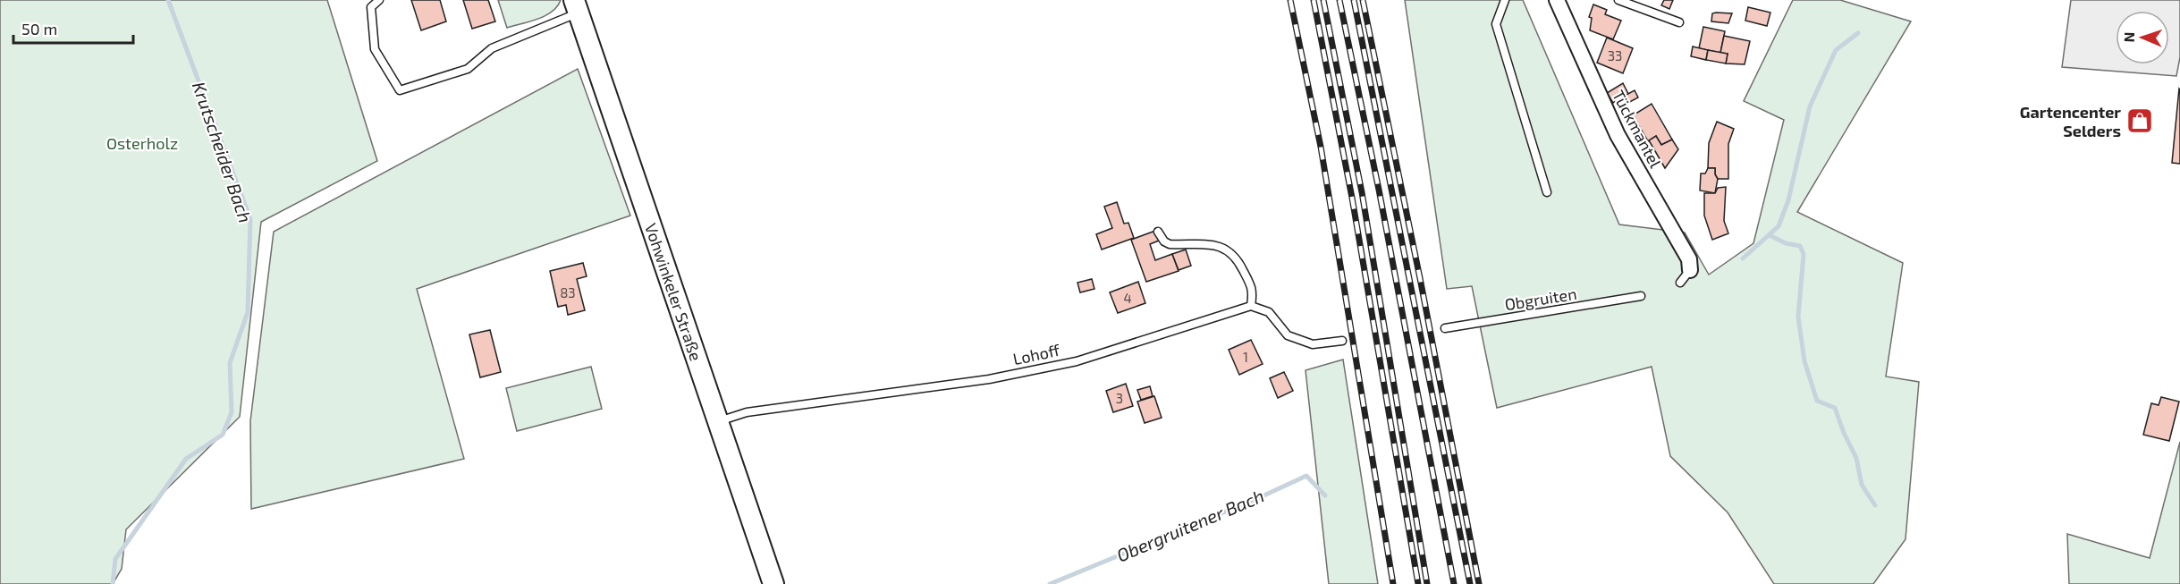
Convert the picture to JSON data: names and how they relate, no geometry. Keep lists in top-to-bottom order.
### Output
{
  "streets": {
    "street": ["Tückmantel", "Vohwinkeler Straße"],
    "lane": ["Obgruiten", "Lohoff"]
  },
  "crossings": [
    ["Vohwinkeler Straße", "Lohoff"]
  ],
  "water": ["Krutscheider Bach", "Obergruitener Bach"],
  "parks": ["Osterholz"],
  "places": {
    "shop": ["Gartencenter Selders"]
  },
  "house_numbers": [
    "33",
    "83",
    "4",
    "1",
    "3"
  ],
  "scale_bar": "50 m",
  "north": "left"
}
